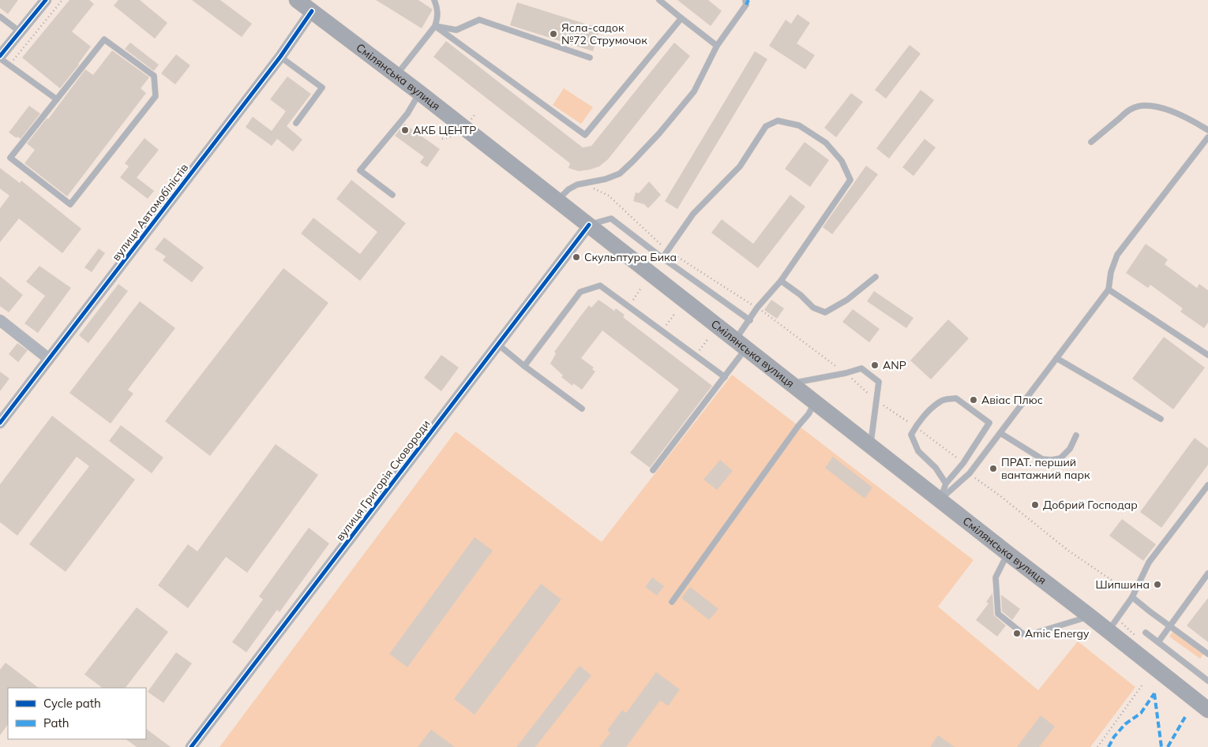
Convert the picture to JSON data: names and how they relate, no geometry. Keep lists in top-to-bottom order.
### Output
{
  "streets": {
    "main road": ["Смілянська вулиця"],
    "street": ["вулиця Автомобілістів", "вулиця Григорія Сковороди"]
  },
  "crossings": [
    ["Смілянська вулиця", "вулиця Автомобілістів"],
    ["Смілянська вулиця", "вулиця Григорія Сковороди"]
  ],
  "places": [
    "Ясла-садок №72 Струмочок",
    "АКБ ЦЕНТР",
    "Cкульптура Бика",
    "ANP",
    "Авіас Плюс",
    "ПРАТ. перший вантажний парк",
    "Добрий Господар",
    "Шипшина",
    "Amic Energy"
  ],
  "legend": ["Cycle path", "Path"]
}
